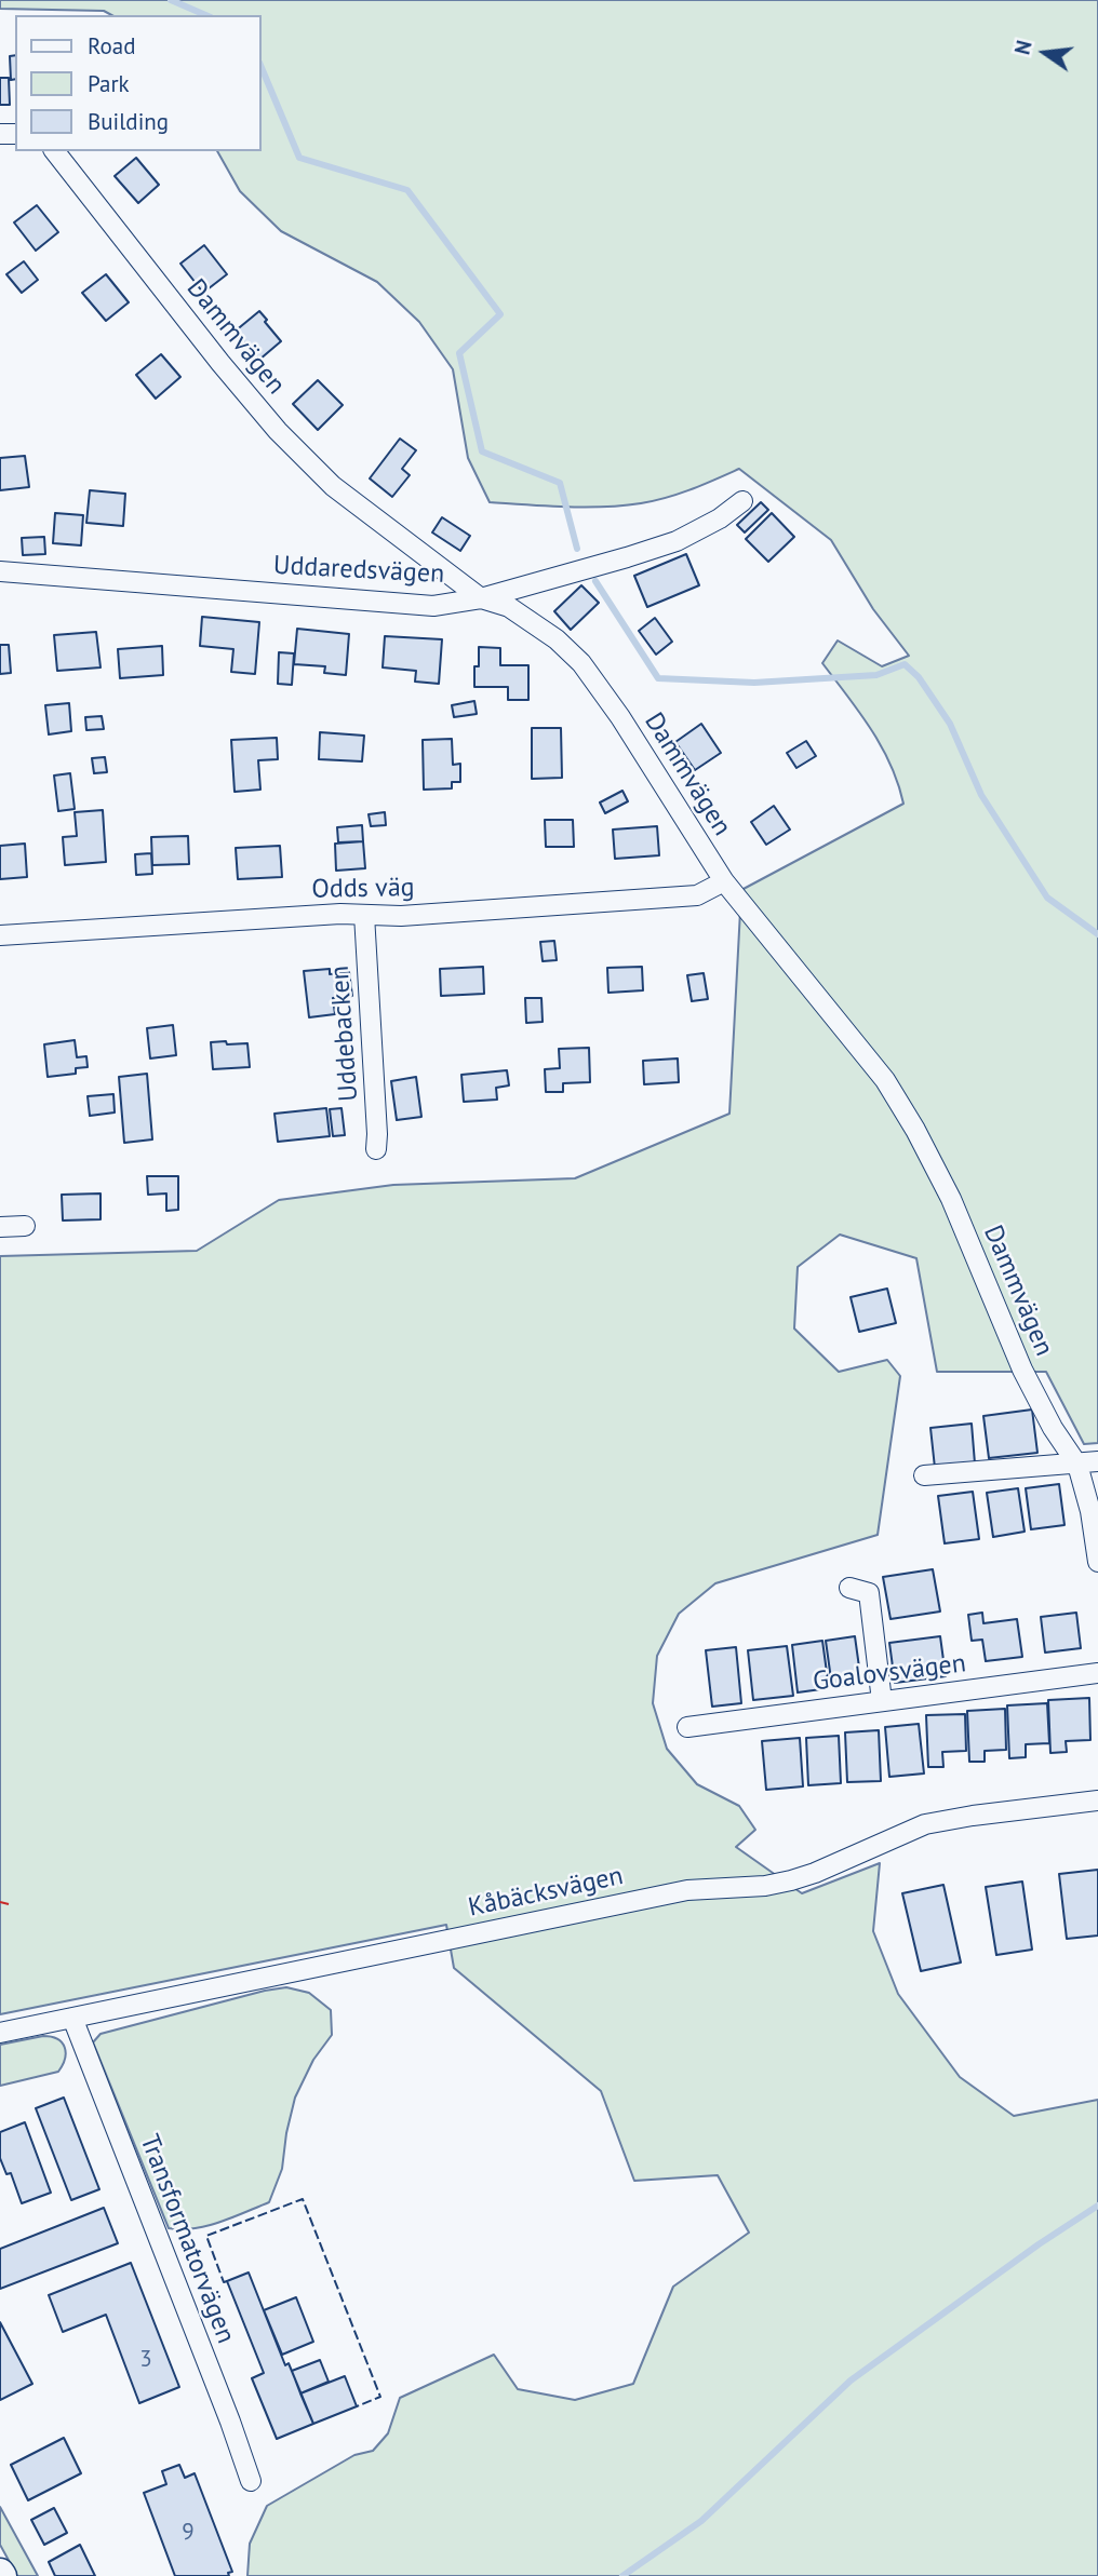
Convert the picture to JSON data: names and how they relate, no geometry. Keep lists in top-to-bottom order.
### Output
{
  "streets": {
    "street": [
      "Dammvägen",
      "Uddaredsvägen",
      "Odds väg",
      "Uddebacken",
      "Goalovsvägen",
      "Kåbäcksvägen",
      "Transformatorvägen"
    ]
  },
  "crossings": [
    ["Dammvägen", "Uddaredsvägen"],
    ["Dammvägen", "Odds väg"],
    ["Odds väg", "Uddebacken"],
    ["Kåbäcksvägen", "Transformatorvägen"]
  ],
  "house_numbers": ["3", "9"],
  "legend": ["Road", "Park", "Building"],
  "north": "left"
}
